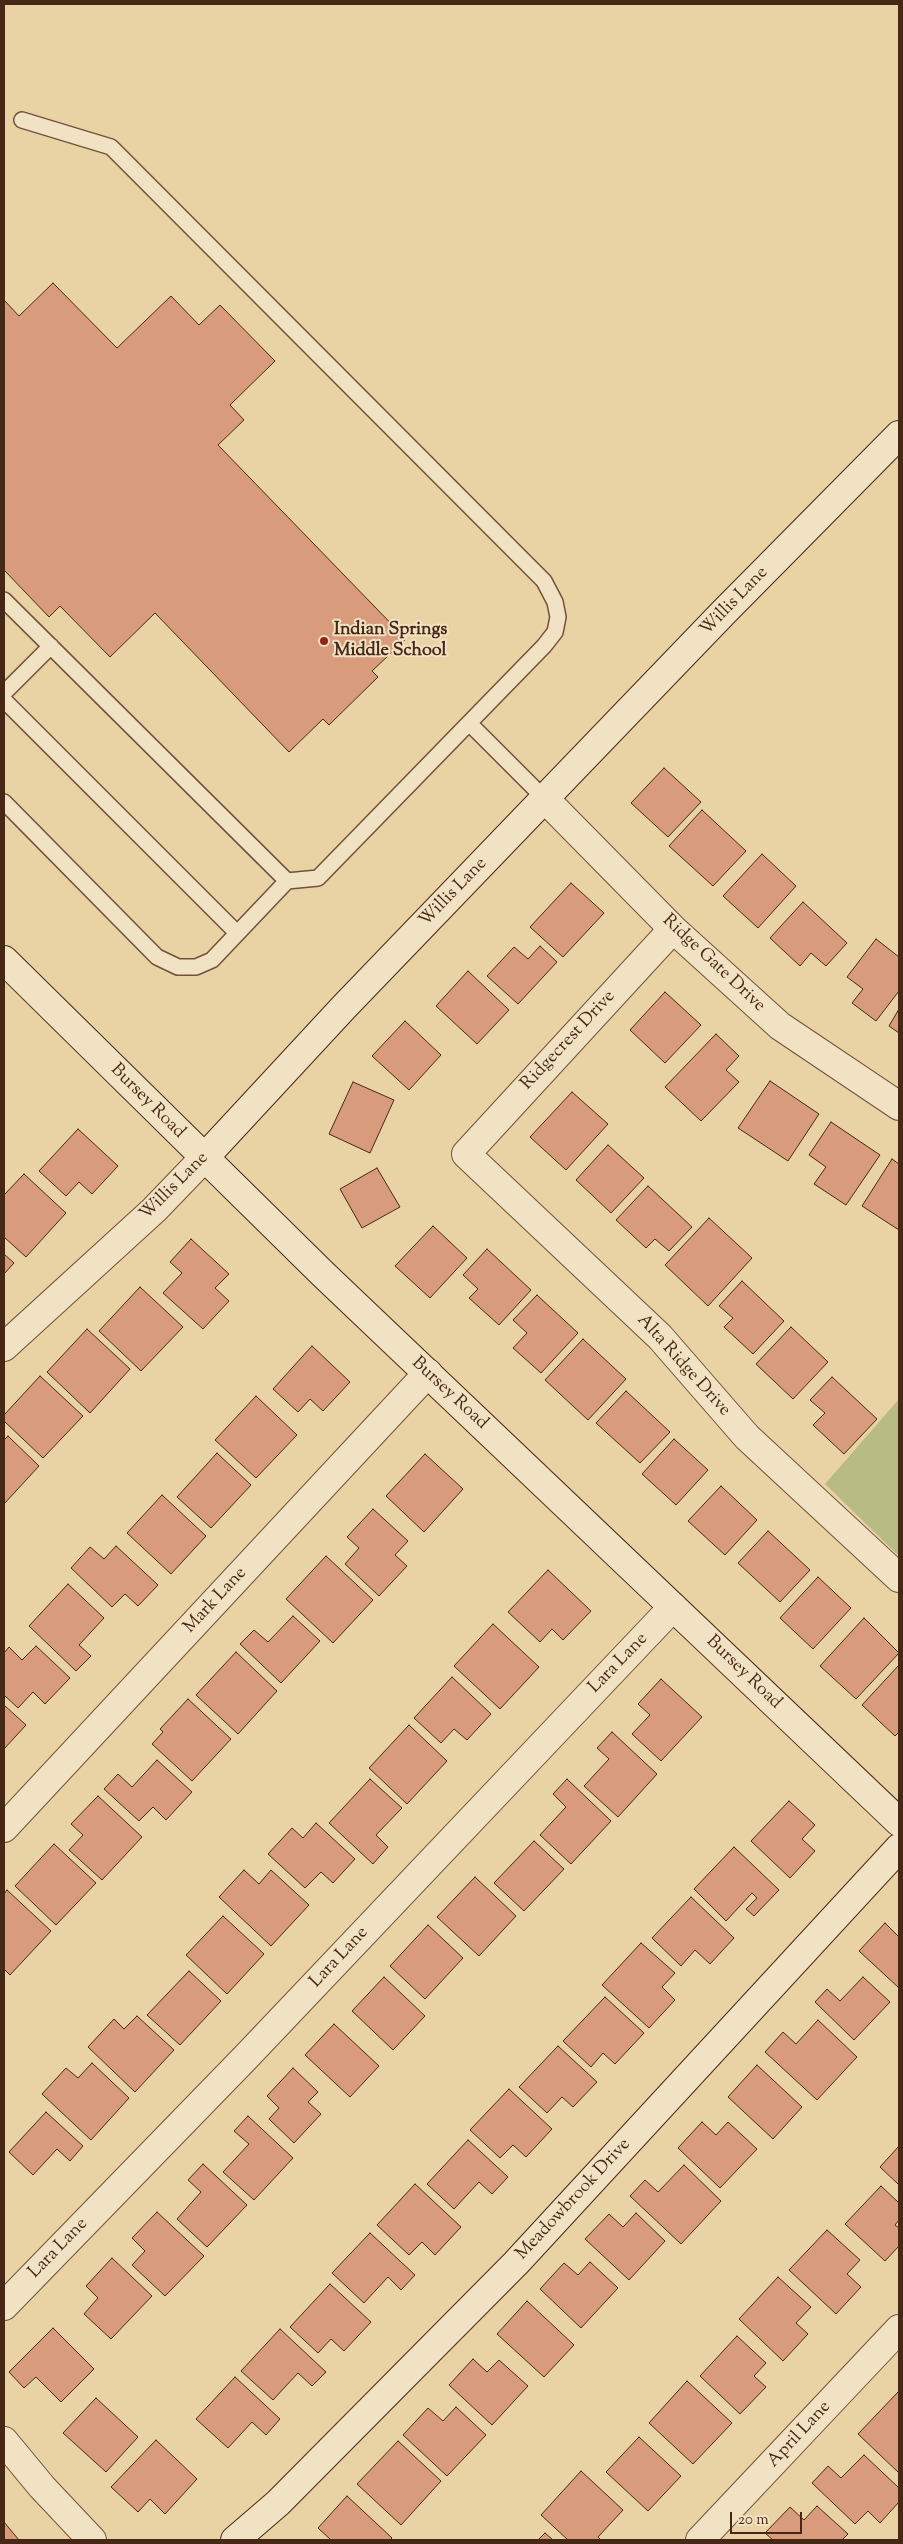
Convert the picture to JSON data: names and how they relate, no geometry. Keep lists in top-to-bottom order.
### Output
{
  "streets": {
    "street": [
      "Willis Lane",
      "Ridge Gate Drive",
      "Ridgecrest Drive",
      "Bursey Road",
      "Alta Ridge Drive",
      "Mark Lane",
      "Lara Lane",
      "Meadowbrook Drive",
      "April Lane"
    ]
  },
  "crossings": [
    ["Willis Lane", "Ridge Gate Drive"],
    ["Willis Lane", "Bursey Road"],
    ["Ridge Gate Drive", "Ridgecrest Drive"],
    ["Ridgecrest Drive", "Alta Ridge Drive"],
    ["Bursey Road", "Mark Lane"],
    ["Bursey Road", "Lara Lane"]
  ],
  "places": ["Indian Springs Middle School"],
  "scale_bar": "20 m"
}
